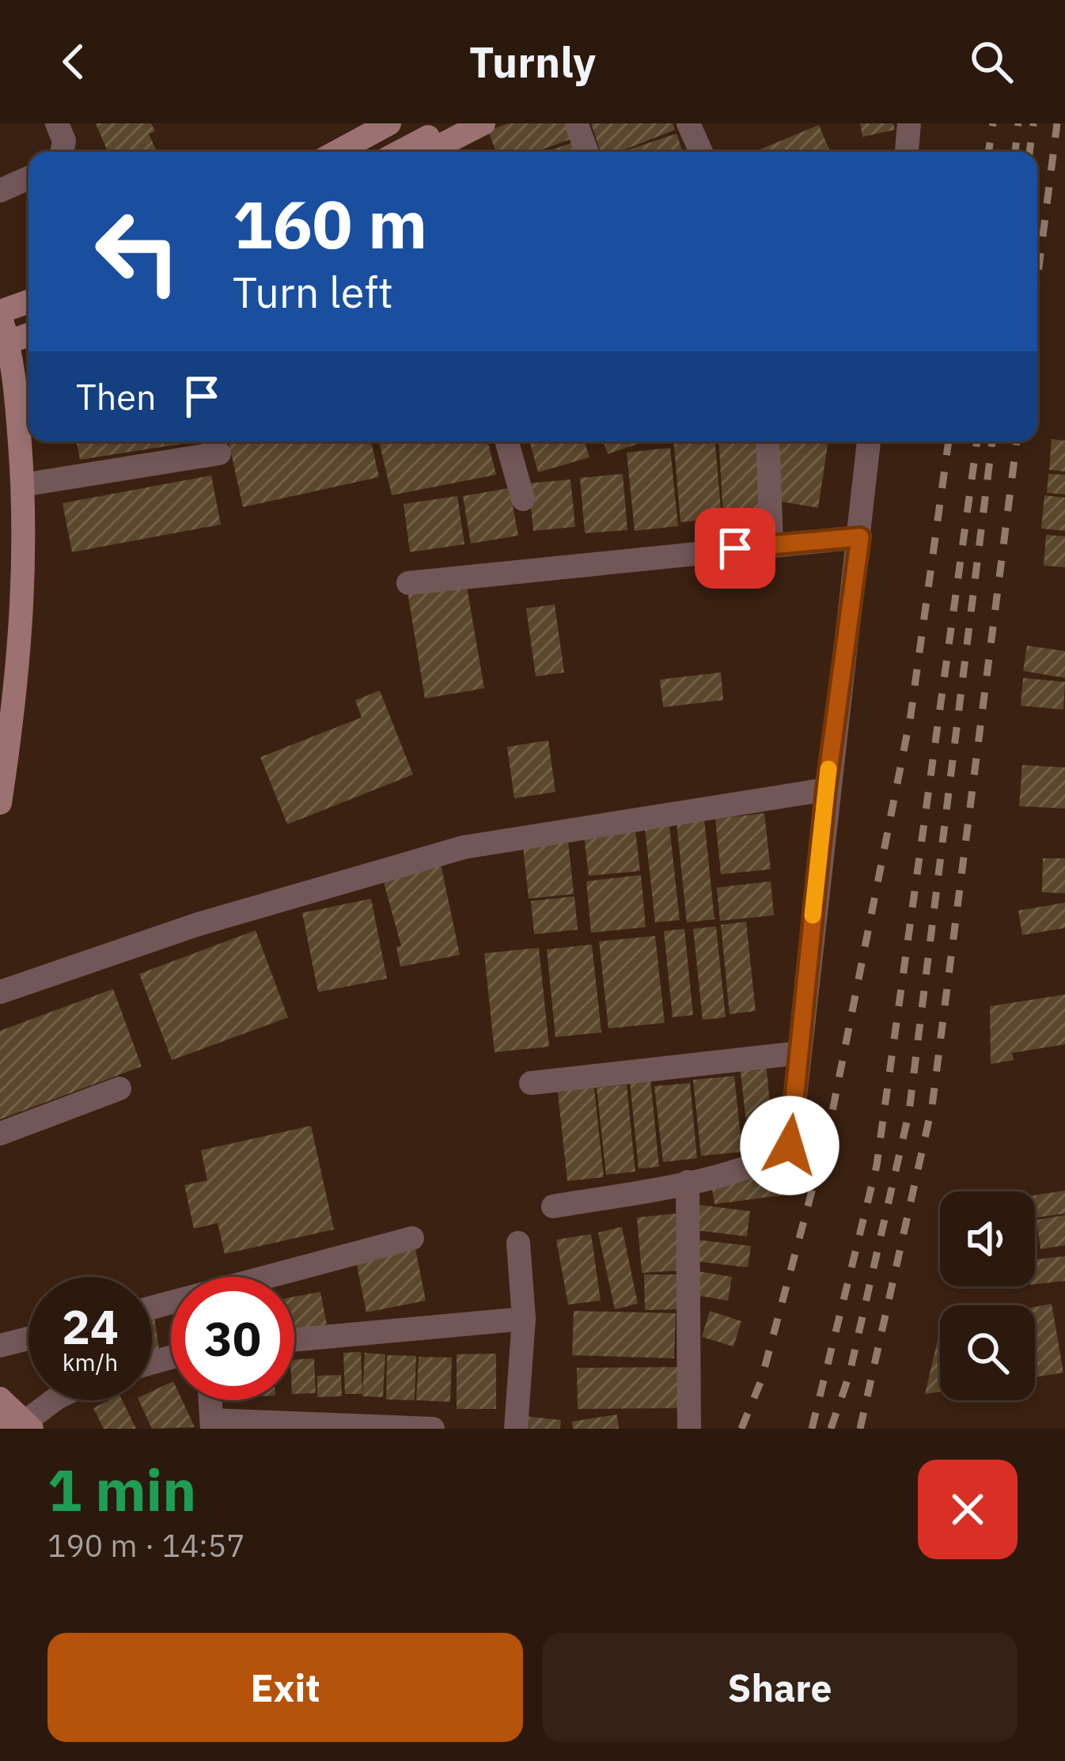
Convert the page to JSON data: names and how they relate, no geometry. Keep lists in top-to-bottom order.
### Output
{
  "page": {
    "header": "Turnly",
    "turn": ["160 m", "Turn left"],
    "then": "Then",
    "speed": "24 km/h",
    "limit": "30",
    "heading": ["1 min", "190 m · 14:57"],
    "buttons": ["Exit", "Share"]
  }
}
